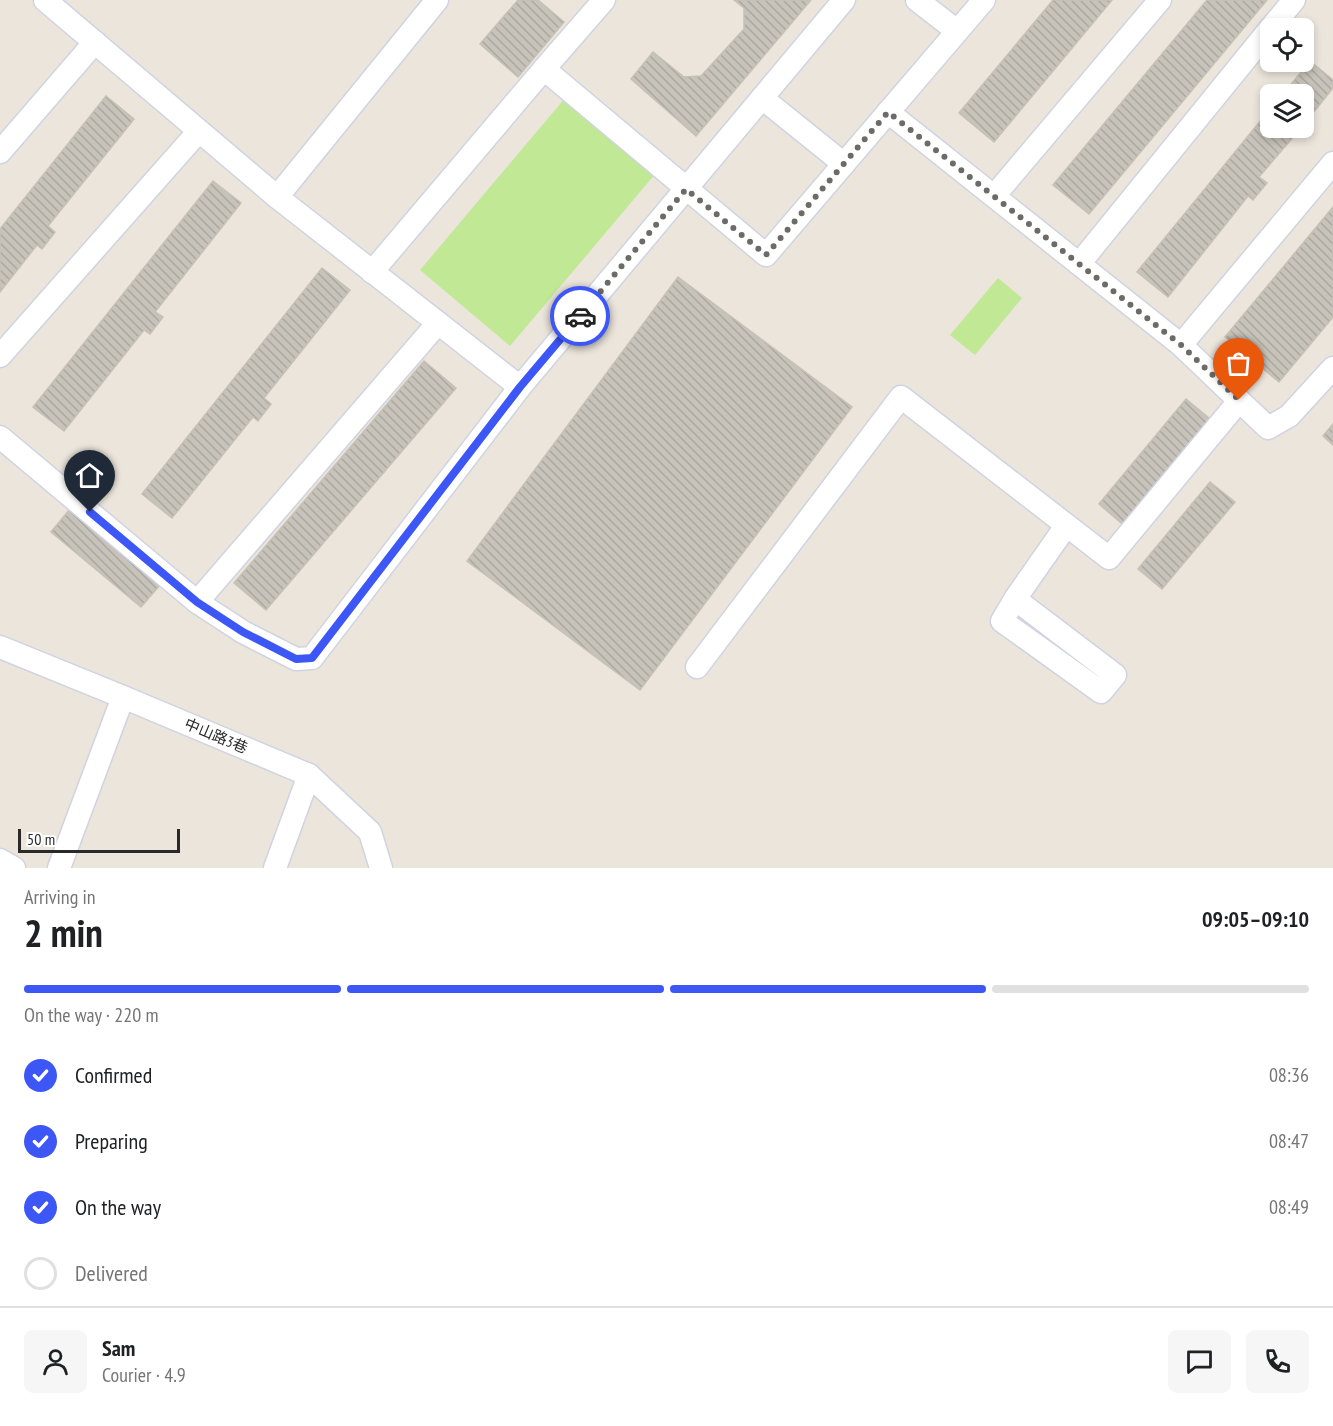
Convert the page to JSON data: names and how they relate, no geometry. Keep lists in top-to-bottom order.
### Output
{
  "streets": {
    "lane": ["中山路3巷"]
  },
  "scale_bar": "50 m",
  "page": {
    "scale": "50 m",
    "heading": ["2 min", "Arriving in", "09:05–09:10"],
    "panel": ["Sam", "Courier · 4.9"],
    "bar": "On the way · 220 m",
    "list": [
      ["Confirmed", "08:36"],
      ["Preparing", "08:47"],
      ["On the way", "08:49"],
      "Delivered"
    ]
  }
}
